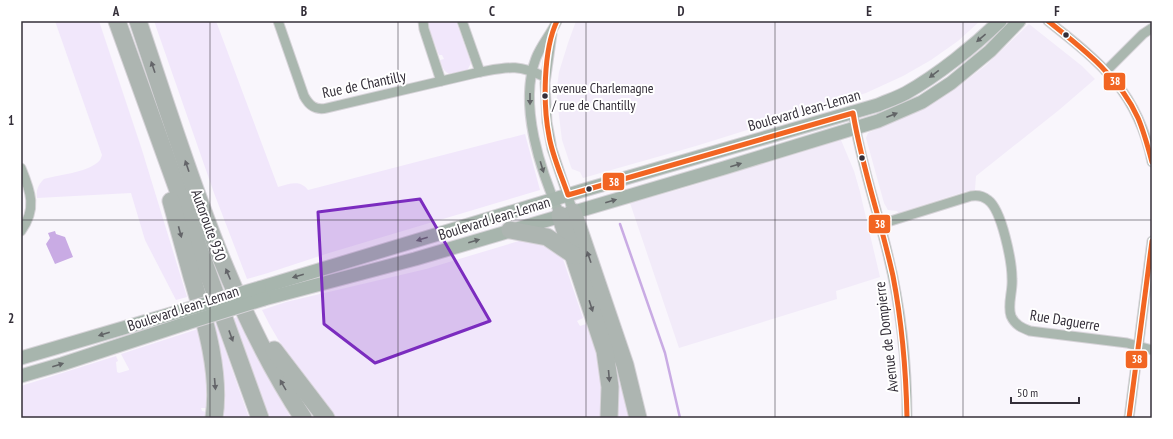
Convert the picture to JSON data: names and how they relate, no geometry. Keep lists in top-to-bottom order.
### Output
{
  "streets": {
    "highway": ["Autoroute 930"],
    "street": [
      "Rue de Chantilly",
      "Boulevard Jean-Leman",
      "Rue Daguerre",
      "Avenue de Dompierre"
    ]
  },
  "crossings": [
    ["Boulevard Jean-Leman", "Avenue de Dompierre"],
    ["Rue Daguerre", "Avenue de Dompierre"]
  ],
  "places": ["avenue Charlemagne / rue de Chantilly"],
  "lines": ["transit line 38"],
  "scale_bar": "50 m",
  "grid": {
    "columns": [
      "A",
      "B",
      "C",
      "D",
      "E",
      "F"
    ],
    "rows": ["1", "2"]
  }
}
